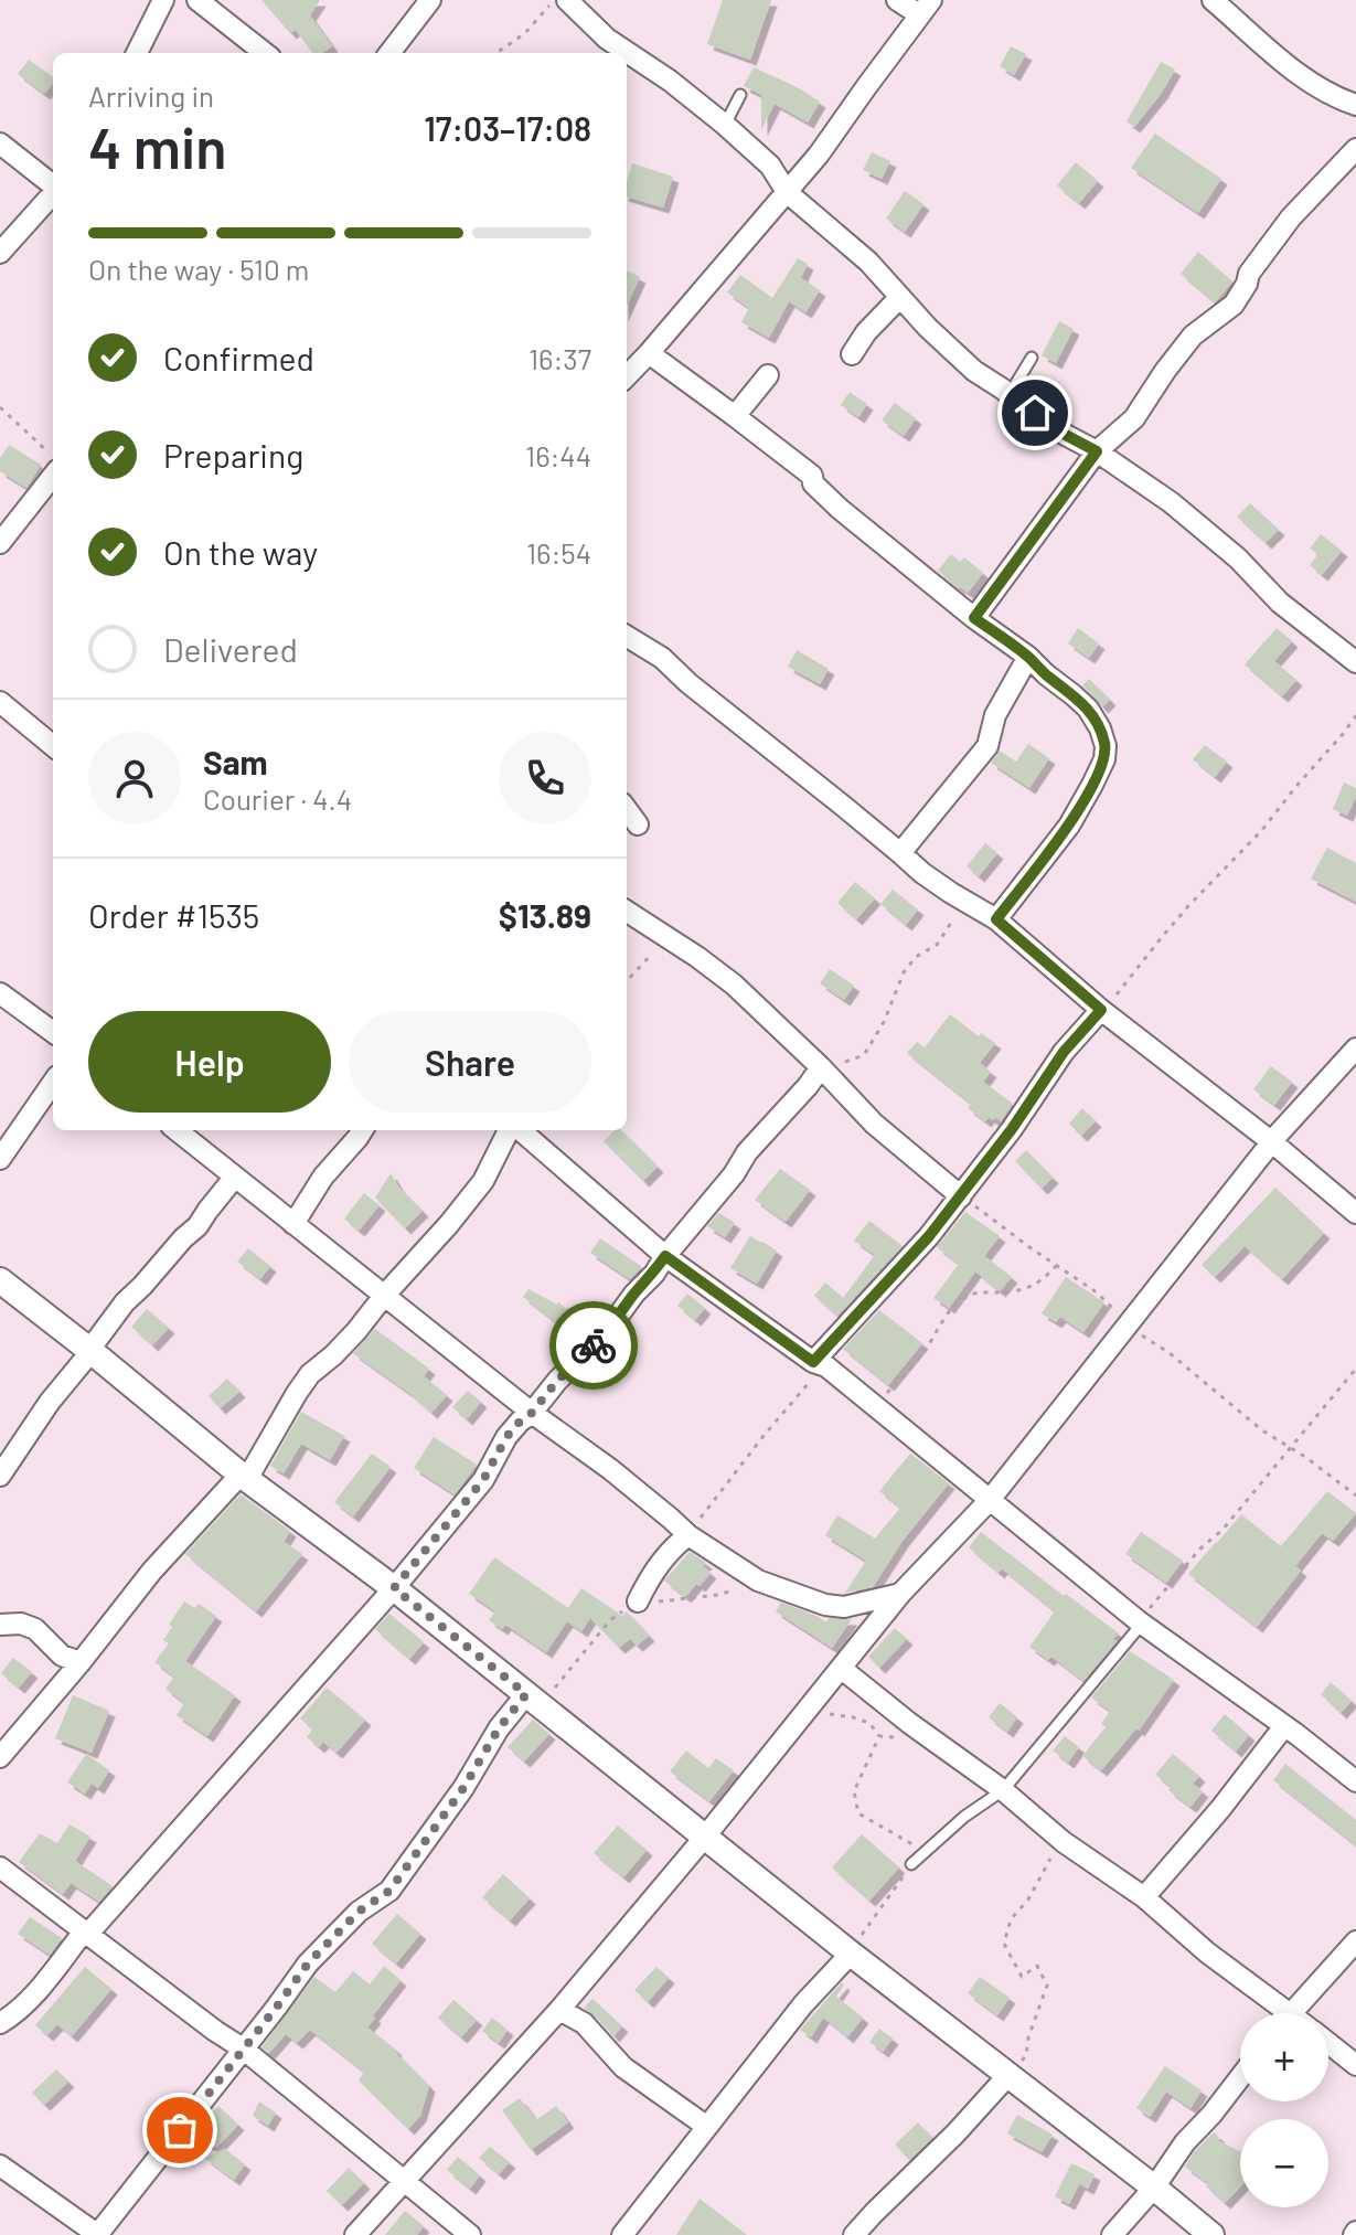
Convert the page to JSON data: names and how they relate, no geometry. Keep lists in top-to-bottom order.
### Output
{
  "page": {
    "heading": ["4 min", "Arriving in", "17:03–17:08"],
    "panel": [
      "Sam",
      "Courier · 4.4",
      "Order #1535",
      "$13.89"
    ],
    "bar": "On the way · 510 m",
    "list": [
      ["Confirmed", "16:37"],
      ["Preparing", "16:44"],
      ["On the way", "16:54"],
      "Delivered"
    ],
    "buttons": ["Help", "Share"],
    "map_buttons": ["+", "−"]
  }
}
